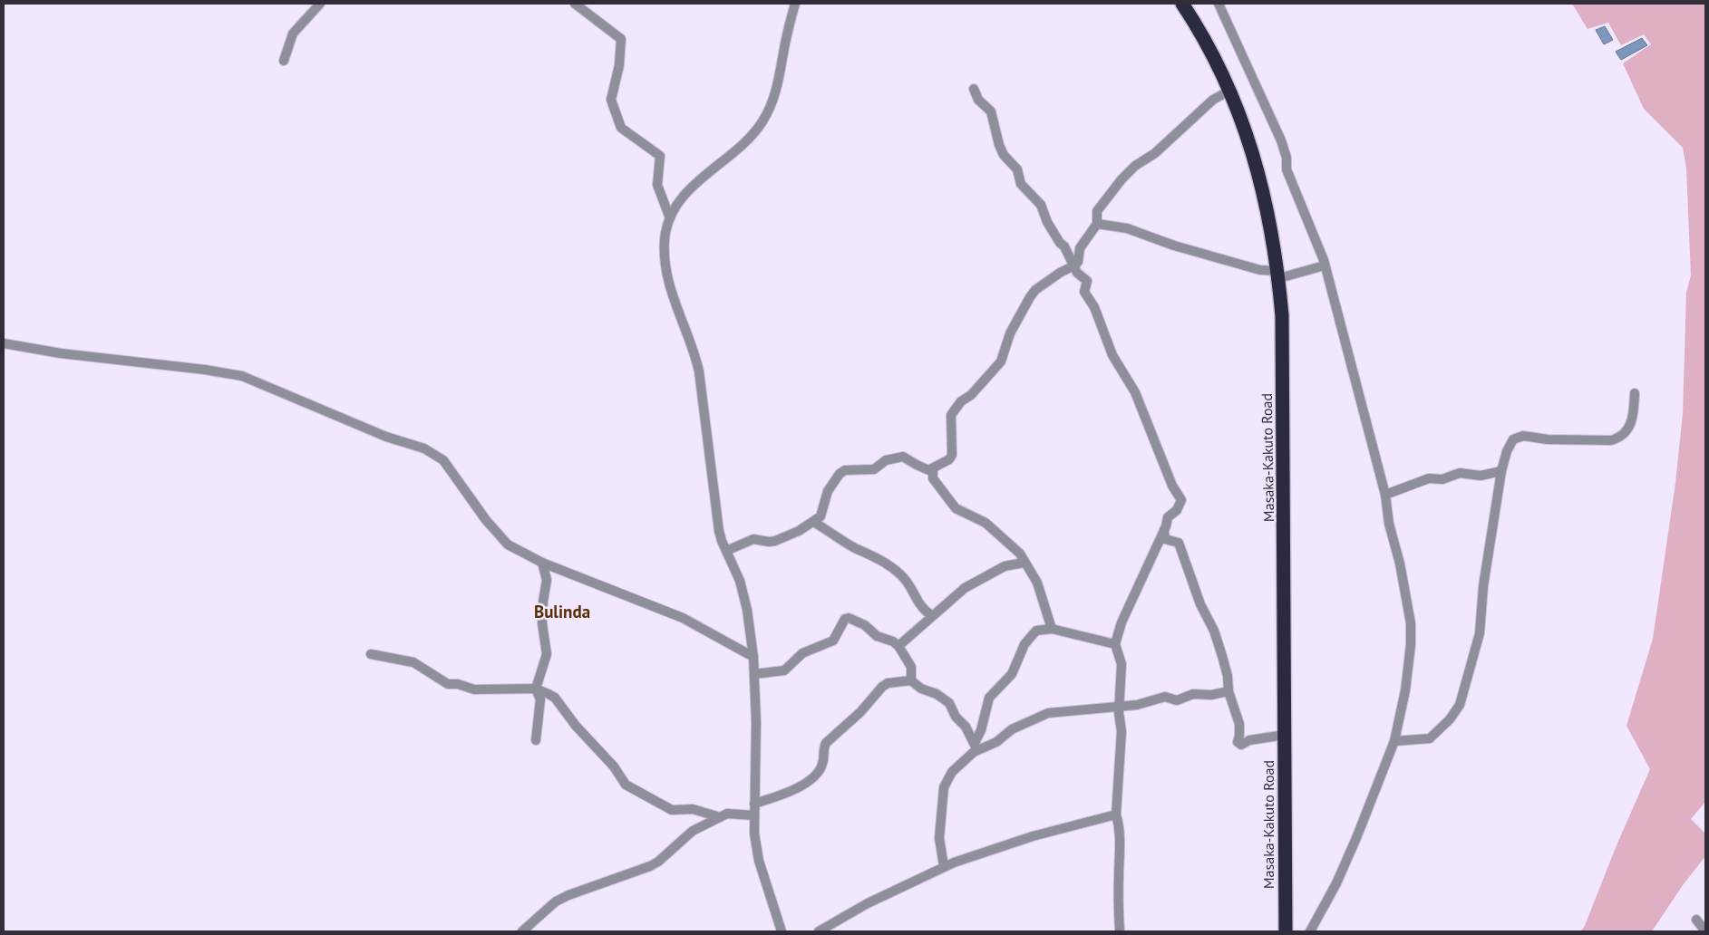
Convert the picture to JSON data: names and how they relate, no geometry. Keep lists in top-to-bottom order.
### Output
{
  "streets": {
    "highway": ["Masaka-Kakuto Road"]
  },
  "districts": ["Bulinda"]
}
